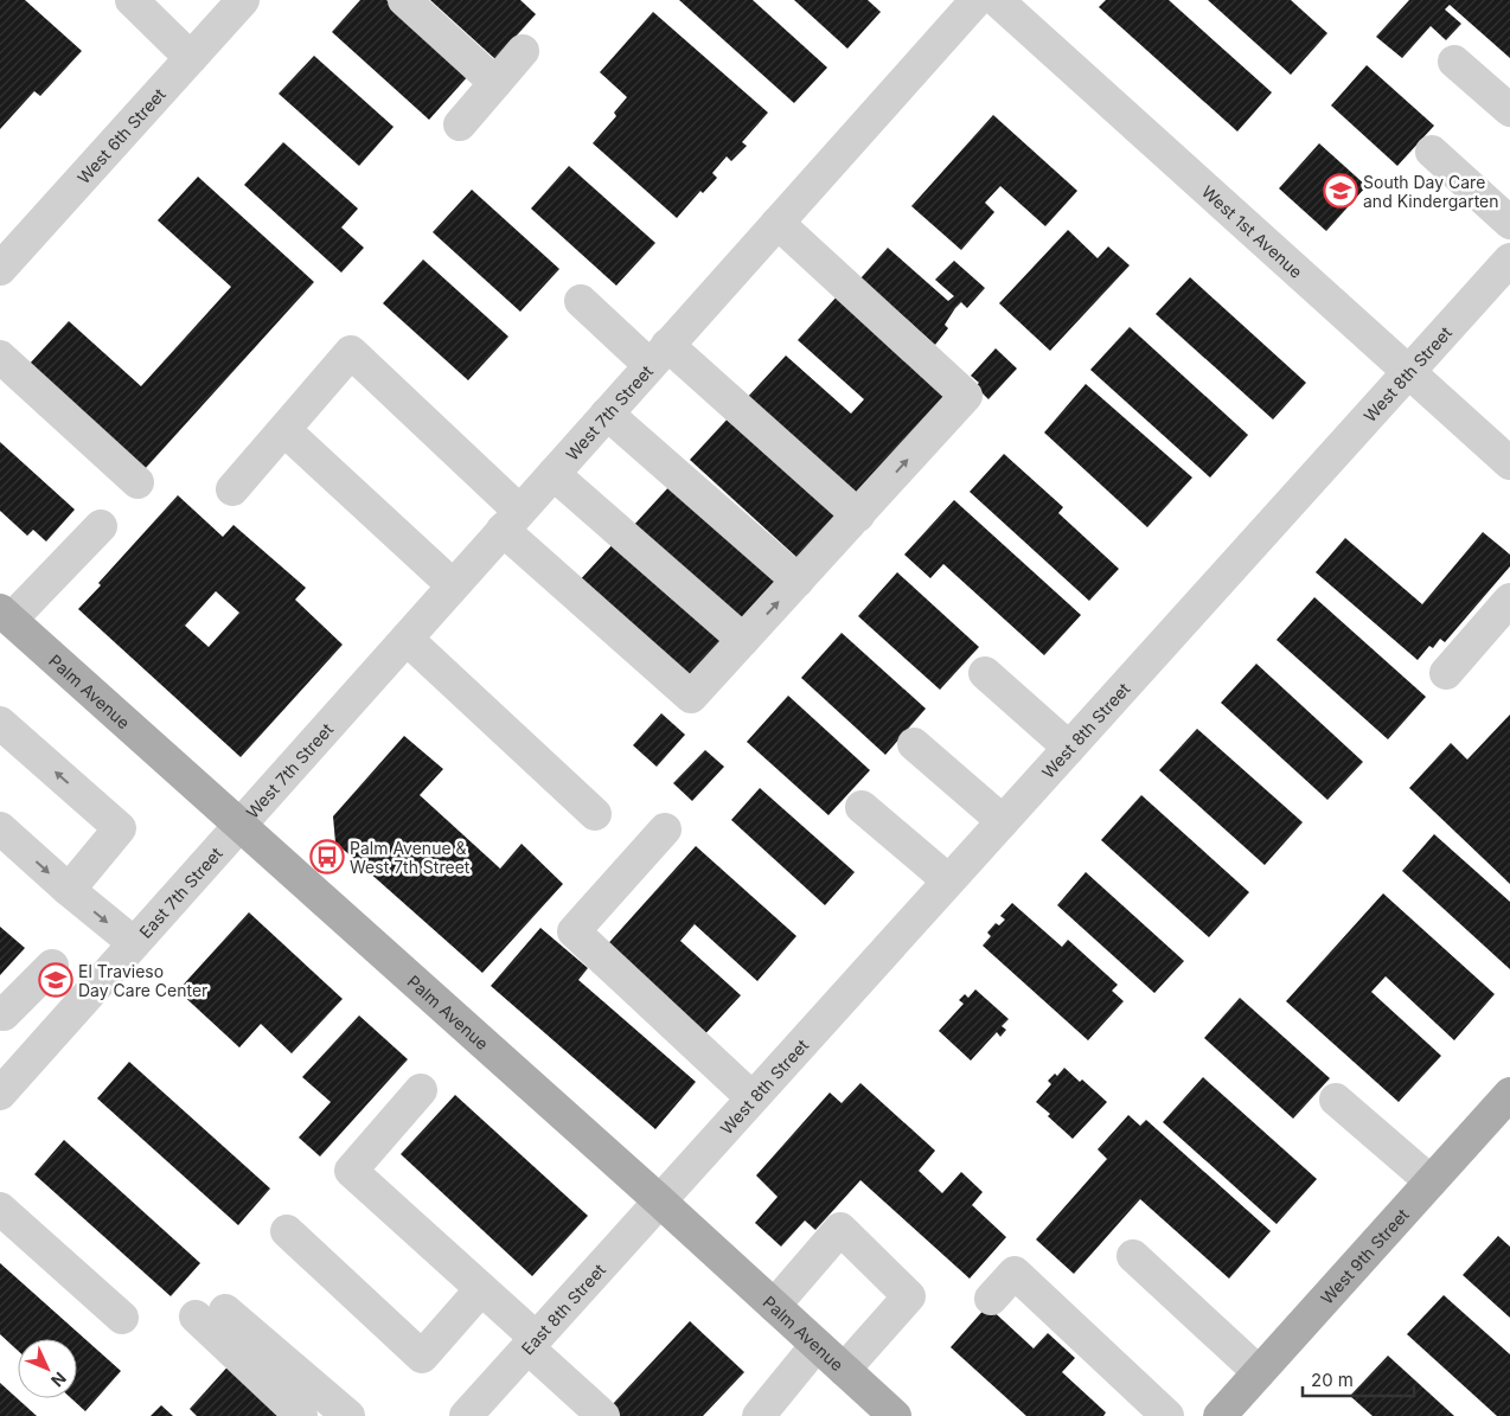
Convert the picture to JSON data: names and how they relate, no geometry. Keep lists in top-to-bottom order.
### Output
{
  "streets": {
    "main road": ["Palm Avenue", "West 9th Street"],
    "street": [
      "West 6th Street",
      "West 1st Avenue",
      "West 8th Street",
      "West 7th Street",
      "East 7th Street",
      "East 8th Street"
    ]
  },
  "crossings": [
    ["West 1st Avenue", "West 8th Street"],
    ["West 8th Street", "Palm Avenue"],
    ["West 8th Street", "East 8th Street"],
    ["West 7th Street", "Palm Avenue"],
    ["West 7th Street", "East 7th Street"],
    ["Palm Avenue", "East 7th Street"],
    ["Palm Avenue", "East 8th Street"]
  ],
  "places": {
    "school or university": ["South Day Care and Kindergarten", "El Travieso Day Care Center"],
    "bus stop": ["Palm Avenue & West 7th Street"]
  },
  "scale_bar": "20 m",
  "north": "bottom right"
}
